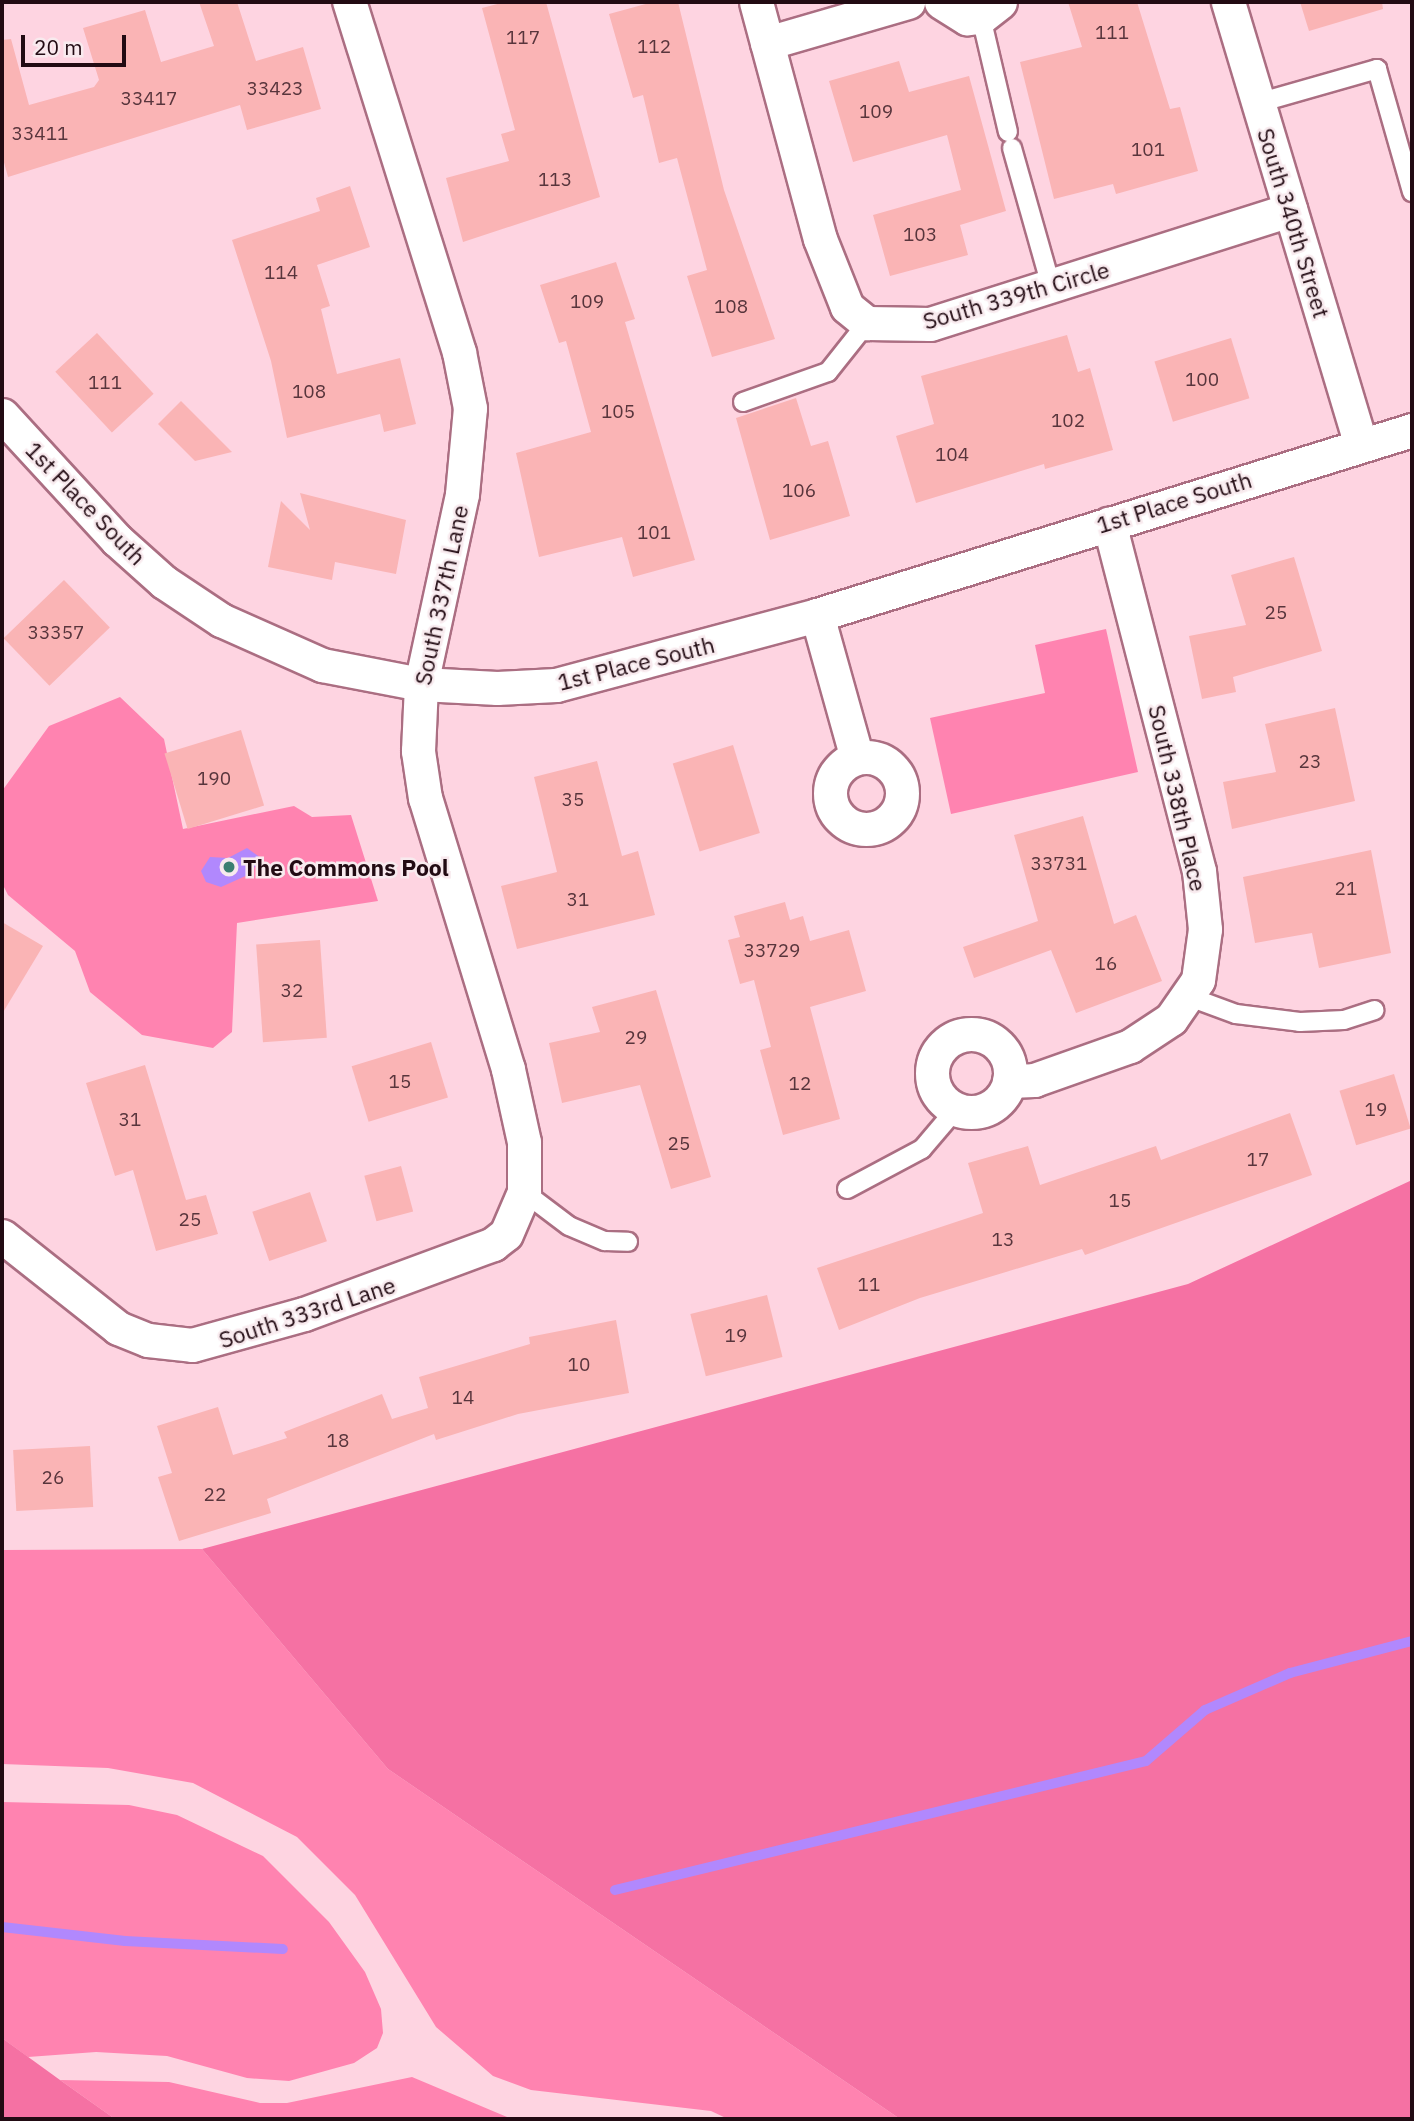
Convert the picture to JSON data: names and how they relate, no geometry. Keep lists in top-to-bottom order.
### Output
{
  "streets": {
    "street": [
      "South 340th Street",
      "South 339th Circle",
      "1st Place South",
      "South 337th Lane",
      "South 338th Place",
      "South 333rd Lane"
    ]
  },
  "crossings": [
    ["South 340th Street", "South 339th Circle"],
    ["South 340th Street", "1st Place South"],
    ["1st Place South", "South 337th Lane"],
    ["1st Place South", "South 338th Place"],
    ["South 337th Lane", "South 333rd Lane"]
  ],
  "places": ["The Commons Pool"],
  "house_numbers": [
    "111",
    "117",
    "112",
    "33423",
    "33417",
    "109",
    "33411",
    "101",
    "113",
    "103",
    "114",
    "109",
    "108",
    "100",
    "111",
    "108",
    "105",
    "102",
    "104",
    "106",
    "101",
    "25",
    "33357",
    "23",
    "190",
    "35",
    "33731",
    "21",
    "31",
    "33729",
    "16",
    "32",
    "29",
    "15",
    "12",
    "19",
    "31",
    "25",
    "17",
    "15",
    "25",
    "13",
    "11",
    "19",
    "10",
    "14",
    "18",
    "26",
    "22"
  ],
  "scale_bar": "20 m"
}
